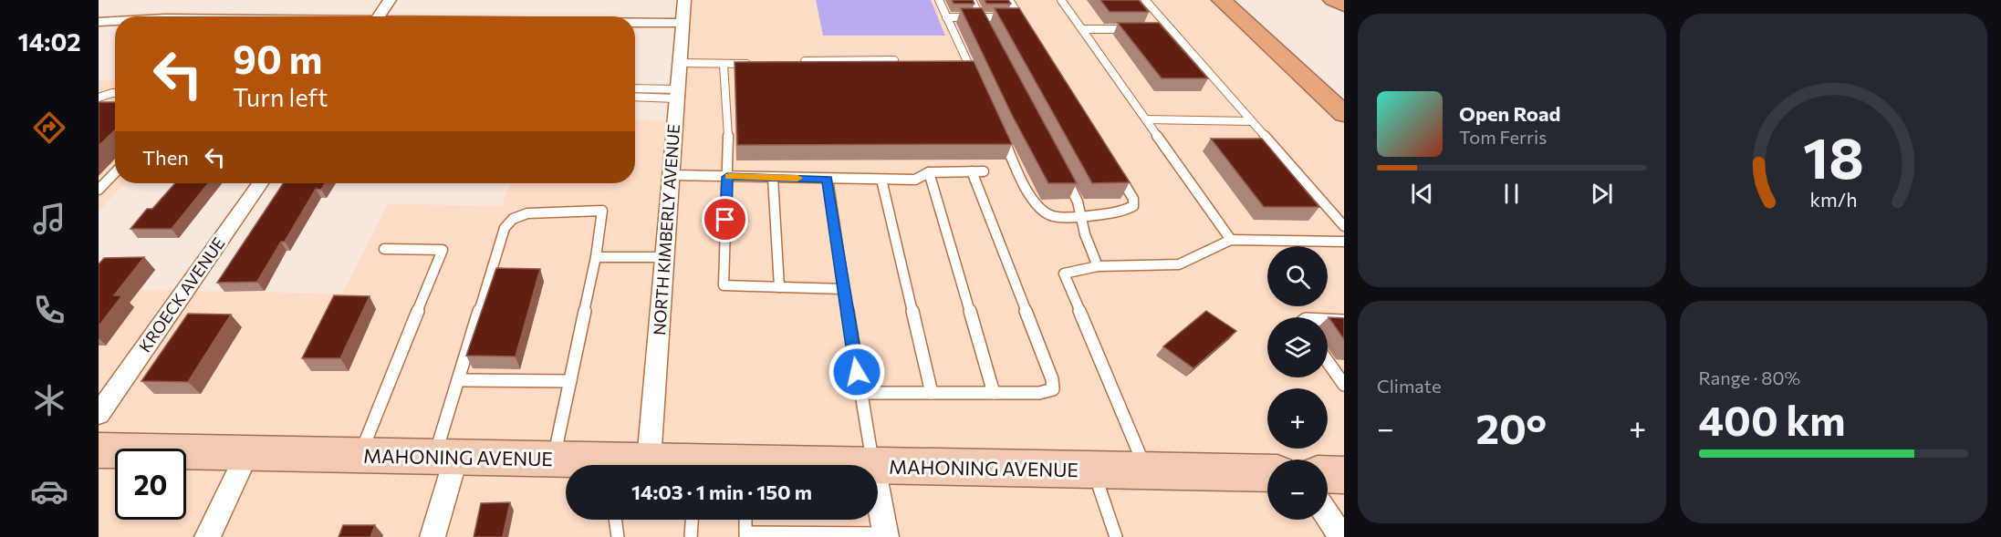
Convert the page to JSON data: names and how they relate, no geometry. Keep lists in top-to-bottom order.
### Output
{
  "streets": {
    "main road": ["MAHONING AVENUE"],
    "street": ["NORTH KIMBERLY AVENUE", "KROECK AVENUE"]
  },
  "crossings": [
    ["NORTH KIMBERLY AVENUE", "MAHONING AVENUE"]
  ],
  "page": {
    "tabs": "14:02",
    "turn": ["90 m", "Turn left"],
    "song": ["Open Road", "Tom Ferris"],
    "then": "Then",
    "map_buttons": ["+", "−"],
    "tile": [
      "Climate",
      ["Range · 80%", "400 km"]
    ],
    "heat": ["−", "20°", "+"],
    "limit": "20",
    "trip": "14:03 · 1 min · 150 m",
    "gauge": ["18", "km/h"]
  }
}
